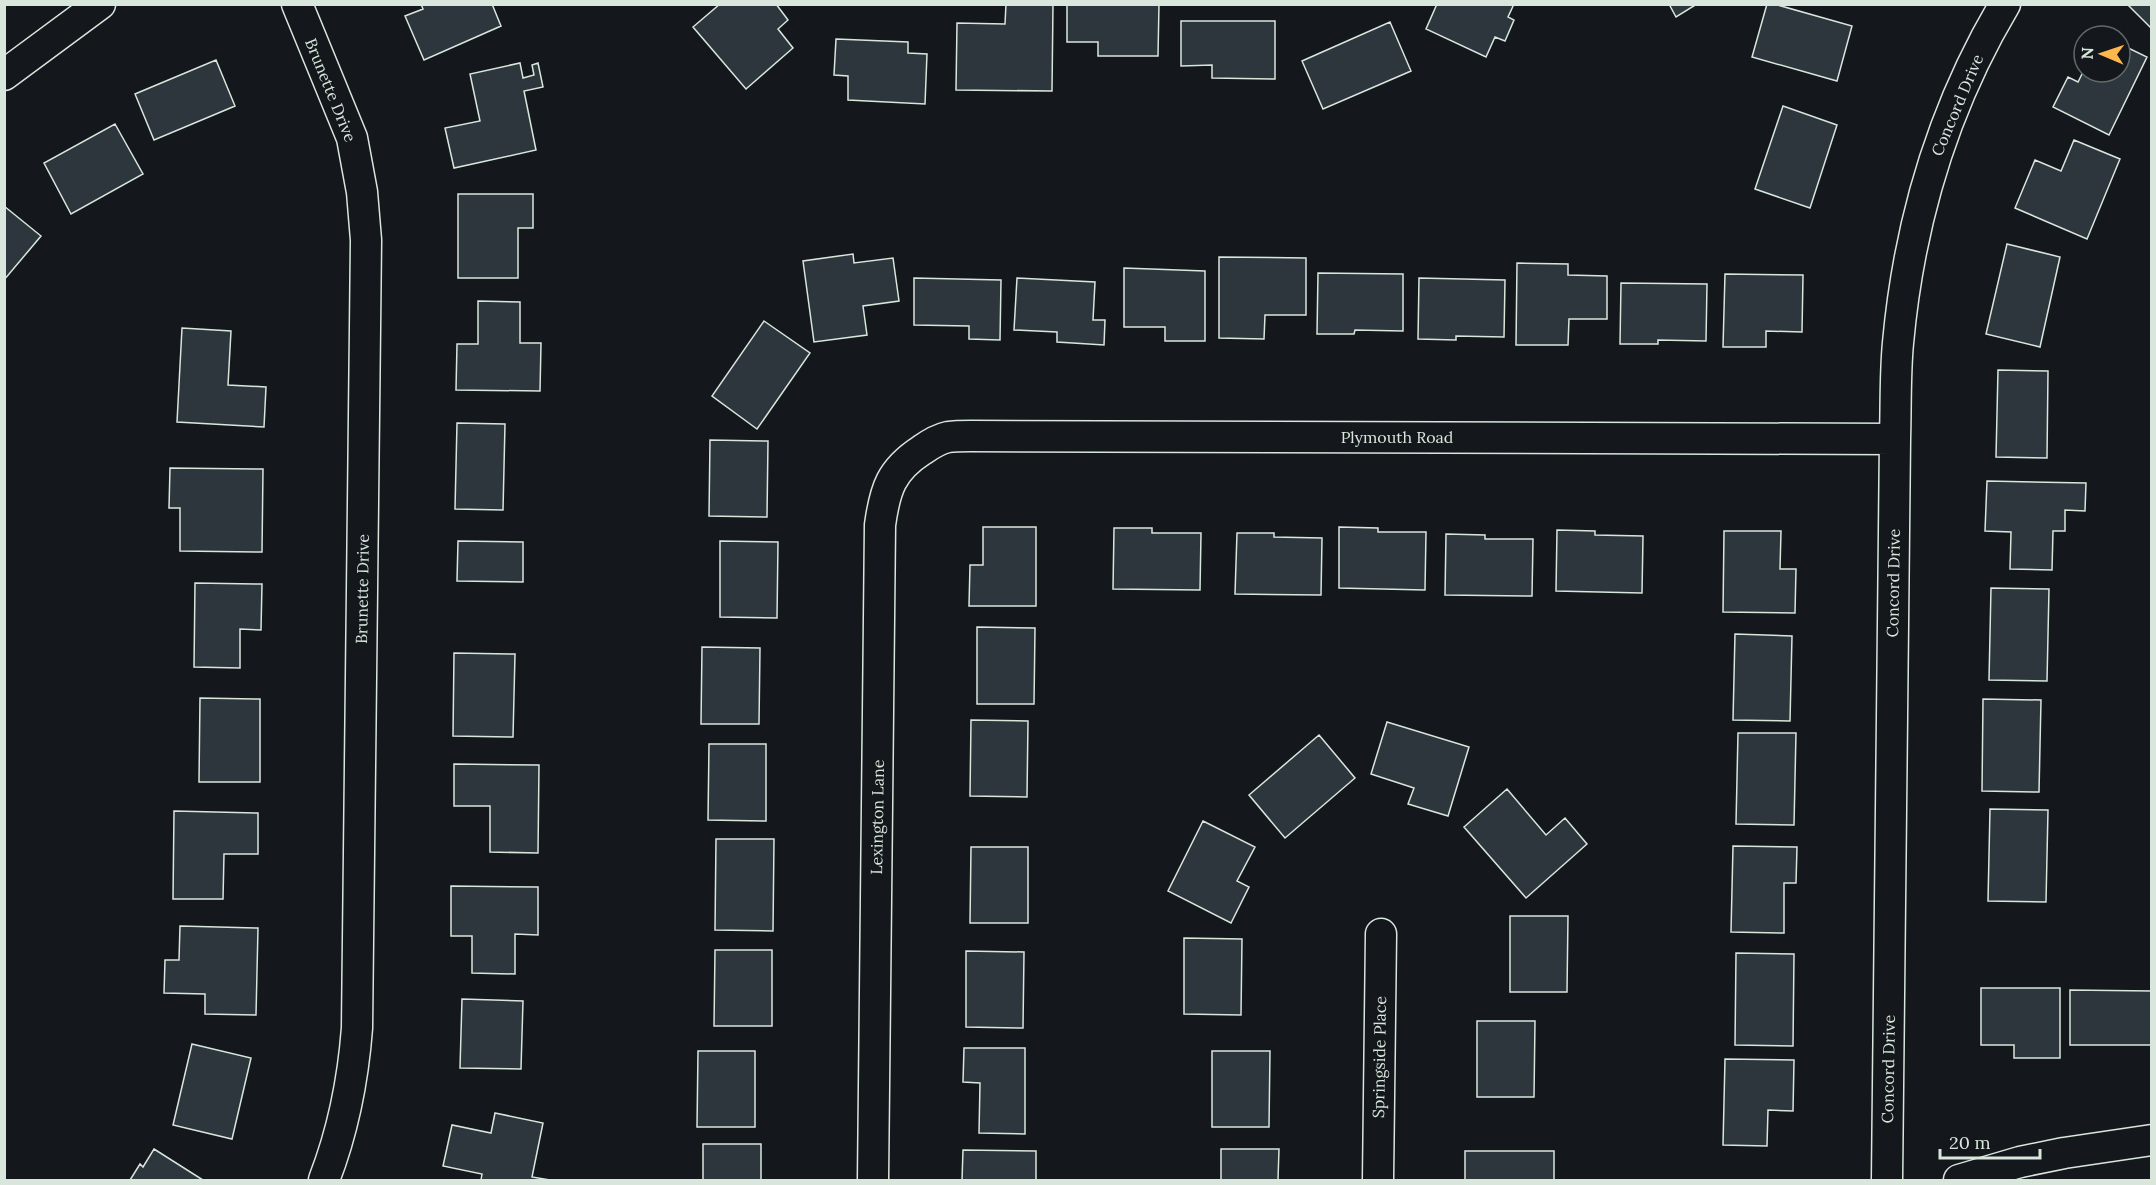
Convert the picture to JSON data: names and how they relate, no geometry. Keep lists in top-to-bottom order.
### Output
{
  "streets": {
    "street": [
      "Brunette Drive",
      "Concord Drive",
      "Plymouth Road",
      "Lexington Lane",
      "Springside Place"
    ]
  },
  "crossings": [
    ["Concord Drive", "Plymouth Road"],
    ["Plymouth Road", "Lexington Lane"]
  ],
  "scale_bar": "20 m",
  "north": "left"
}
